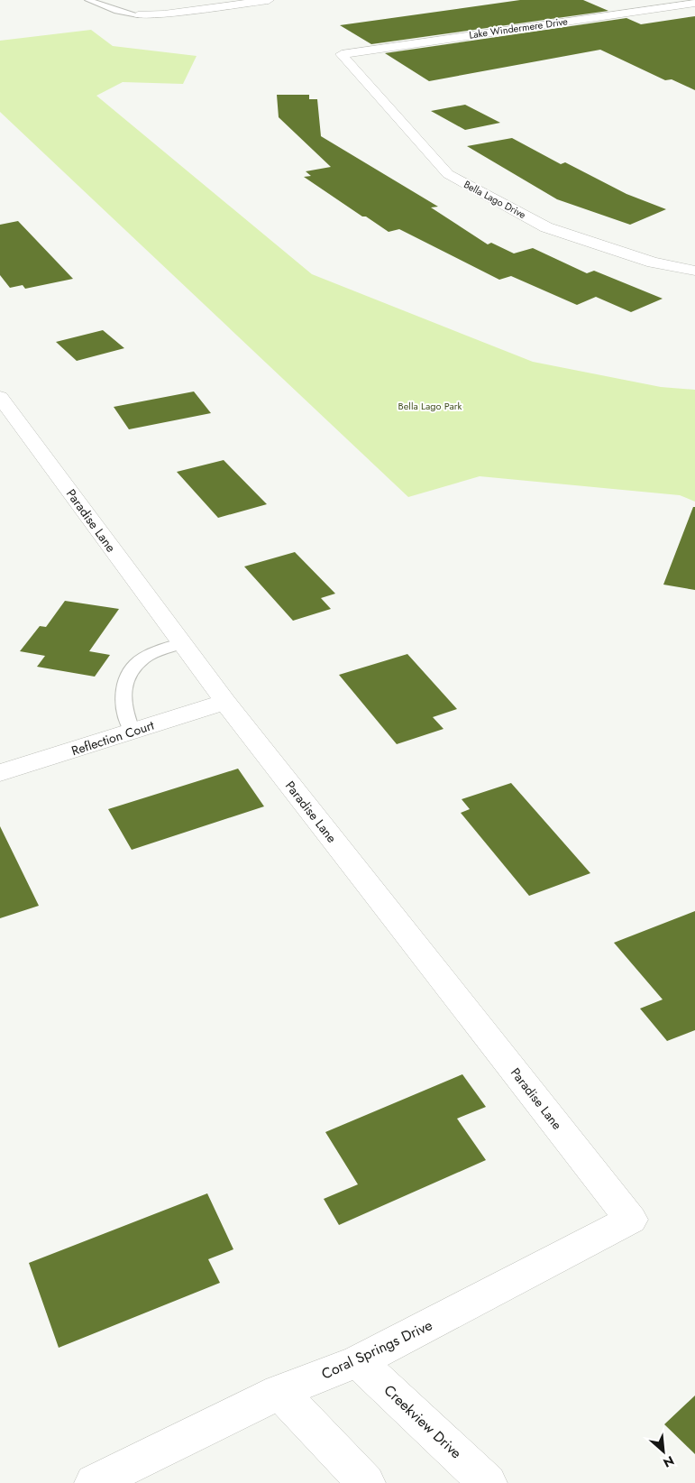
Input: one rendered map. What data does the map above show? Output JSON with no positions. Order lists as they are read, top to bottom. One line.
{"streets":{"street":["Lake Windermere Drive","Bella Lago Drive","Paradise Lane","Reflection Court","Coral Springs Drive","Creekview Drive"]},"crossings":[["Lake Windermere Drive","Bella Lago Drive"],["Paradise Lane","Reflection Court"],["Paradise Lane","Coral Springs Drive"],["Coral Springs Drive","Creekview Drive"]],"parks":["Bella Lago Park"],"north":"bottom right"}
